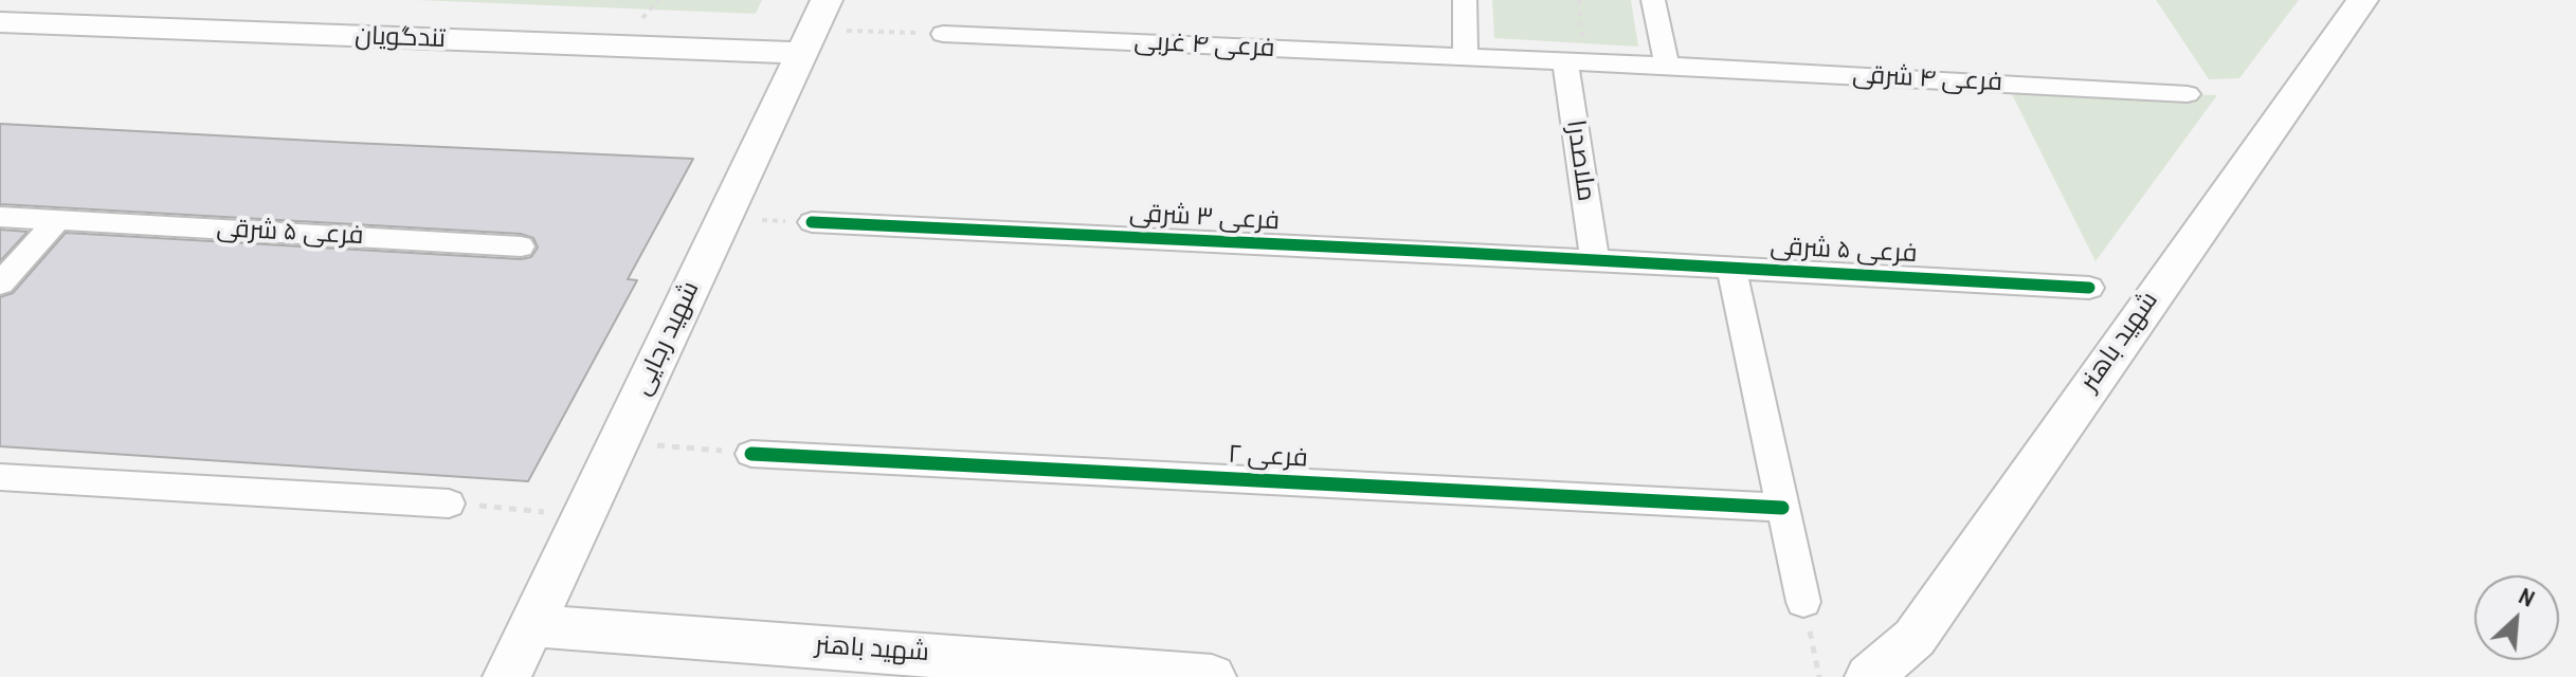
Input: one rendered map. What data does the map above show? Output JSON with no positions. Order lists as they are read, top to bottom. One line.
{"streets":{"street":["تندگویان","فرعی ۴ غربی","فرعی ۴ شرقی","ملاصدرا","فرعی ۳ شرقی","فرعی ۵ شرقی","شهید رجایی","شهید باهنر","فرعی ۲"]},"crossings":[["تندگویان","شهید رجایی"],["ملاصدرا","فرعی ۳ شرقی"],["ملاصدرا","فرعی ۵ شرقی"],["فرعی ۳ شرقی","فرعی ۵ شرقی"],["شهید رجایی","شهید باهنر"]],"north":"top right"}
